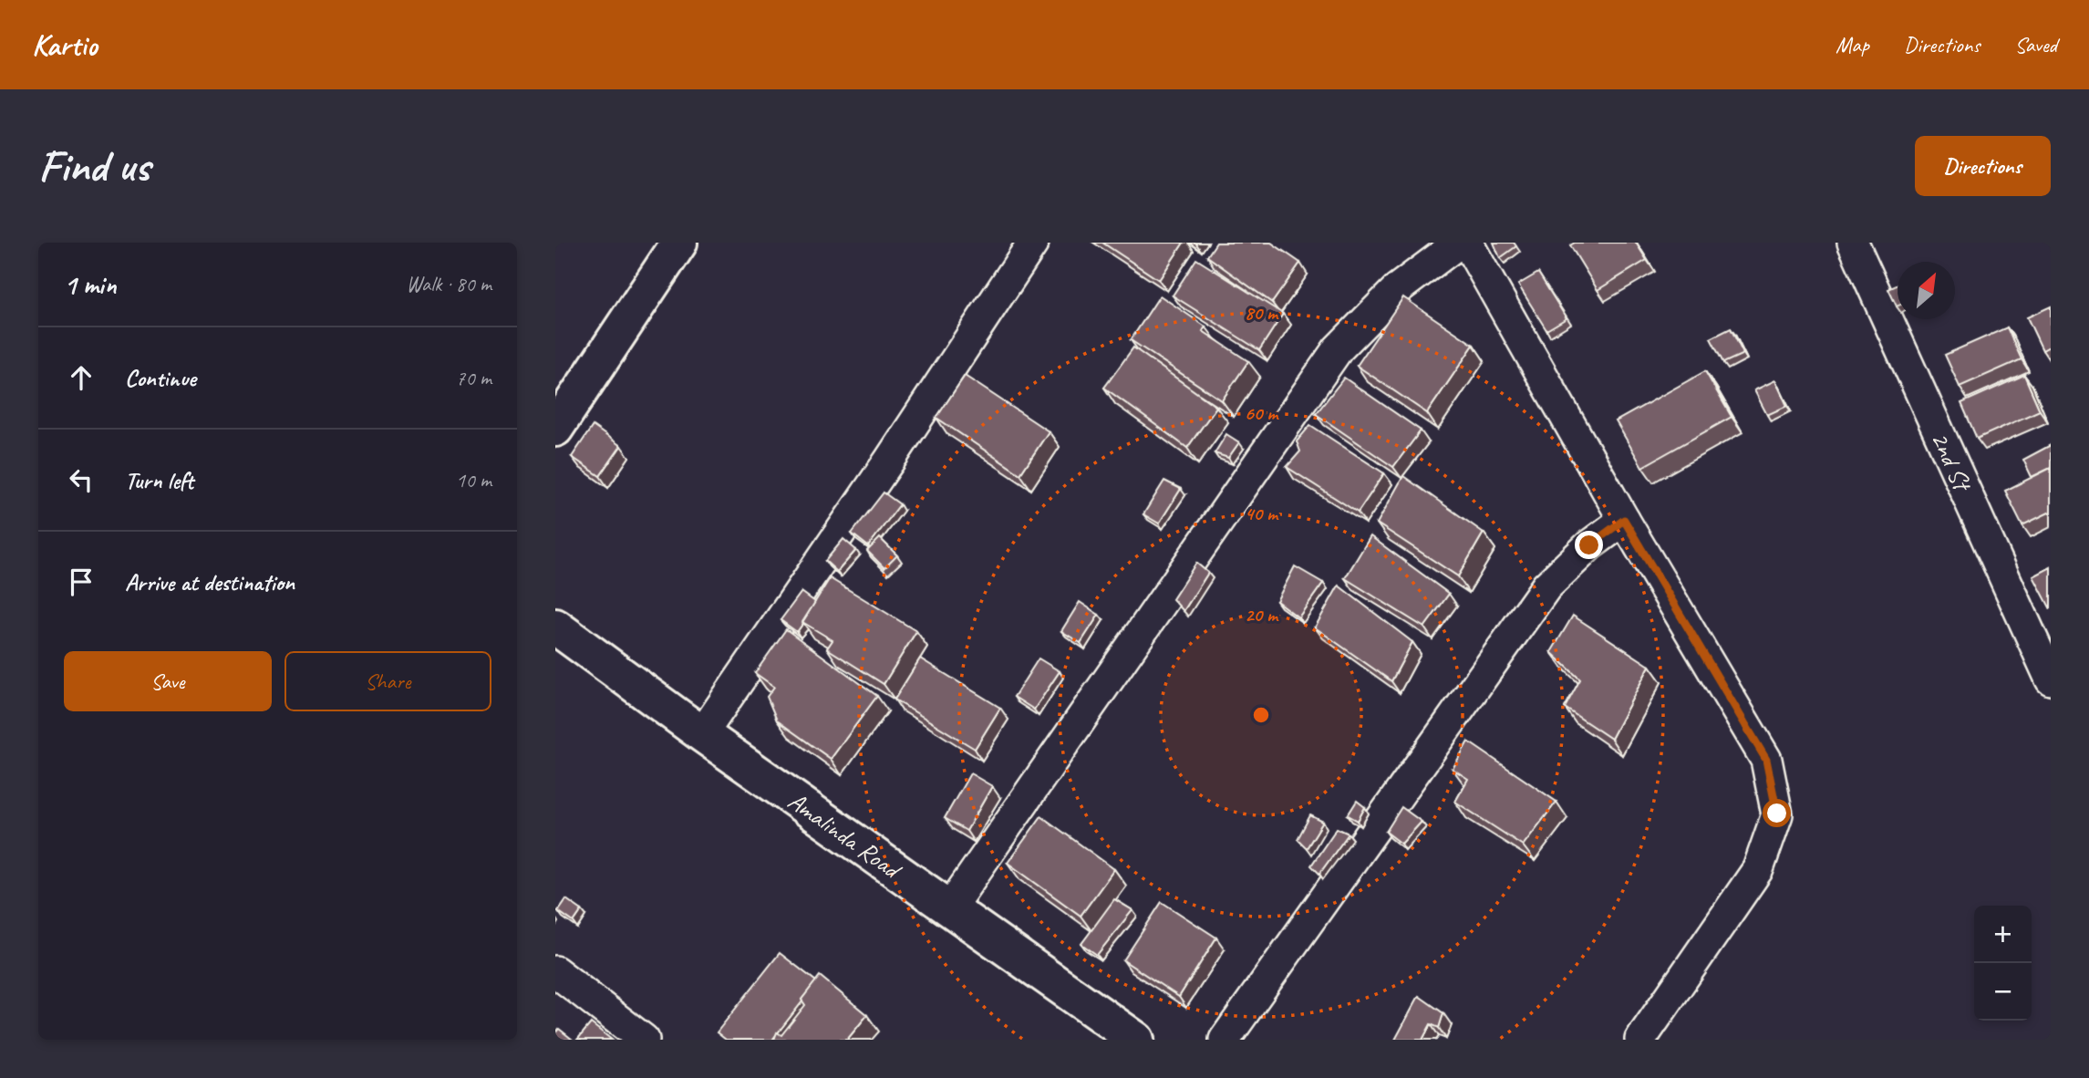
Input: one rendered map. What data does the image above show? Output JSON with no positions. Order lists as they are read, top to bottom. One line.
{"streets":{"street":["2nd St","Amalinda Road"]},"north":"top right","page":{"header":"Kartio","nav":["Map","Directions","Saved"],"buttons":["Directions",["Save","Share"]],"title":"Find us","heading":["1 min","Walk · 80 m"],"list":[["Continue","70 m"],["Turn left","10 m"],"Arrive at destination"],"map_buttons":["+","−"]},"rings":["80 m","60 m","40 m","20 m"]}
